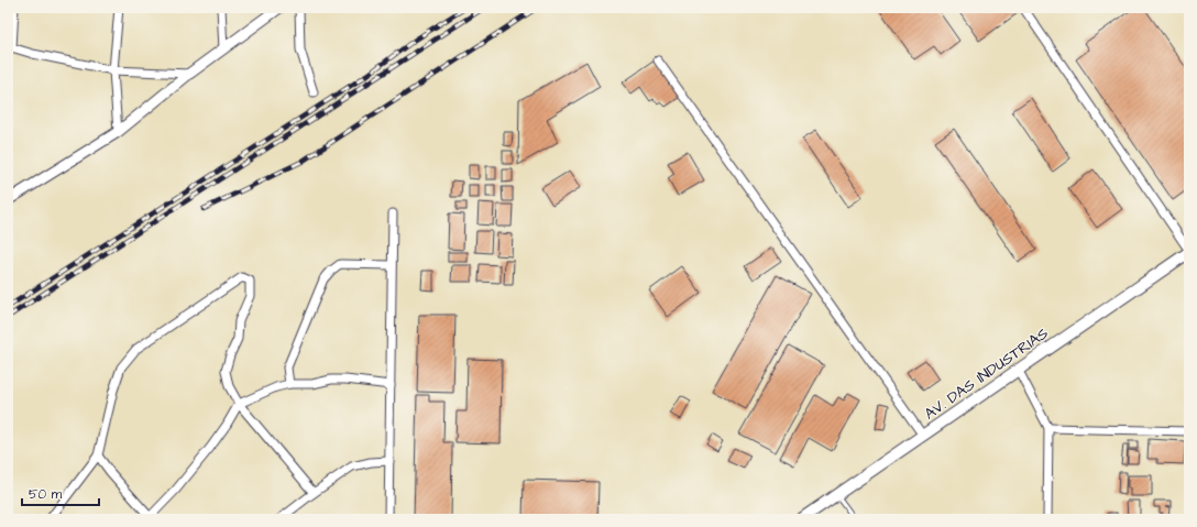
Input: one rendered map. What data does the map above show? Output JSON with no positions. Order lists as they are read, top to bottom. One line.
{"streets":{"main road":["AV. DAS INDUSTRIAS"]},"scale_bar":"50 m"}
